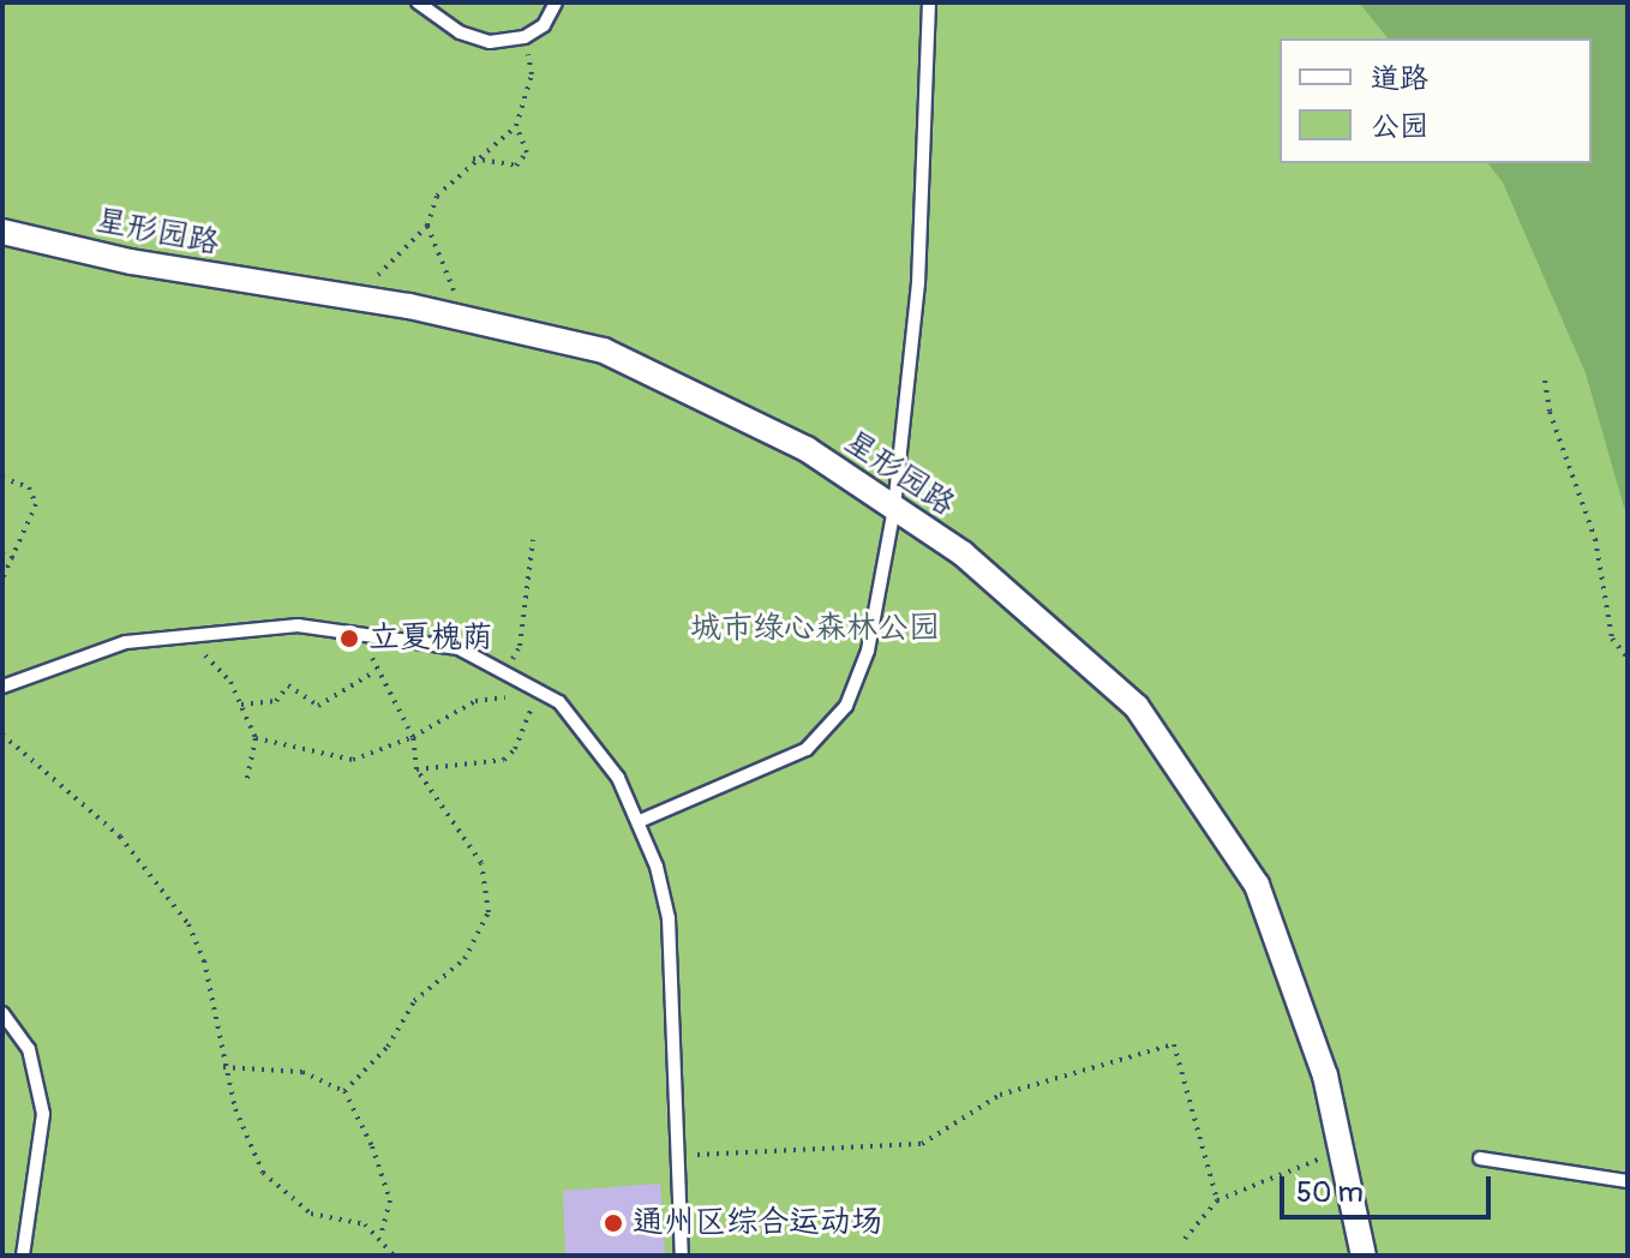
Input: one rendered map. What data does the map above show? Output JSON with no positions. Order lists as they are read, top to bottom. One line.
{"streets":{"street":["星形园路"]},"parks":["城市绿心森林公园"],"places":["立夏槐荫","通州区综合运动场"],"legend":["道路","公园"],"scale_bar":"50 m"}
